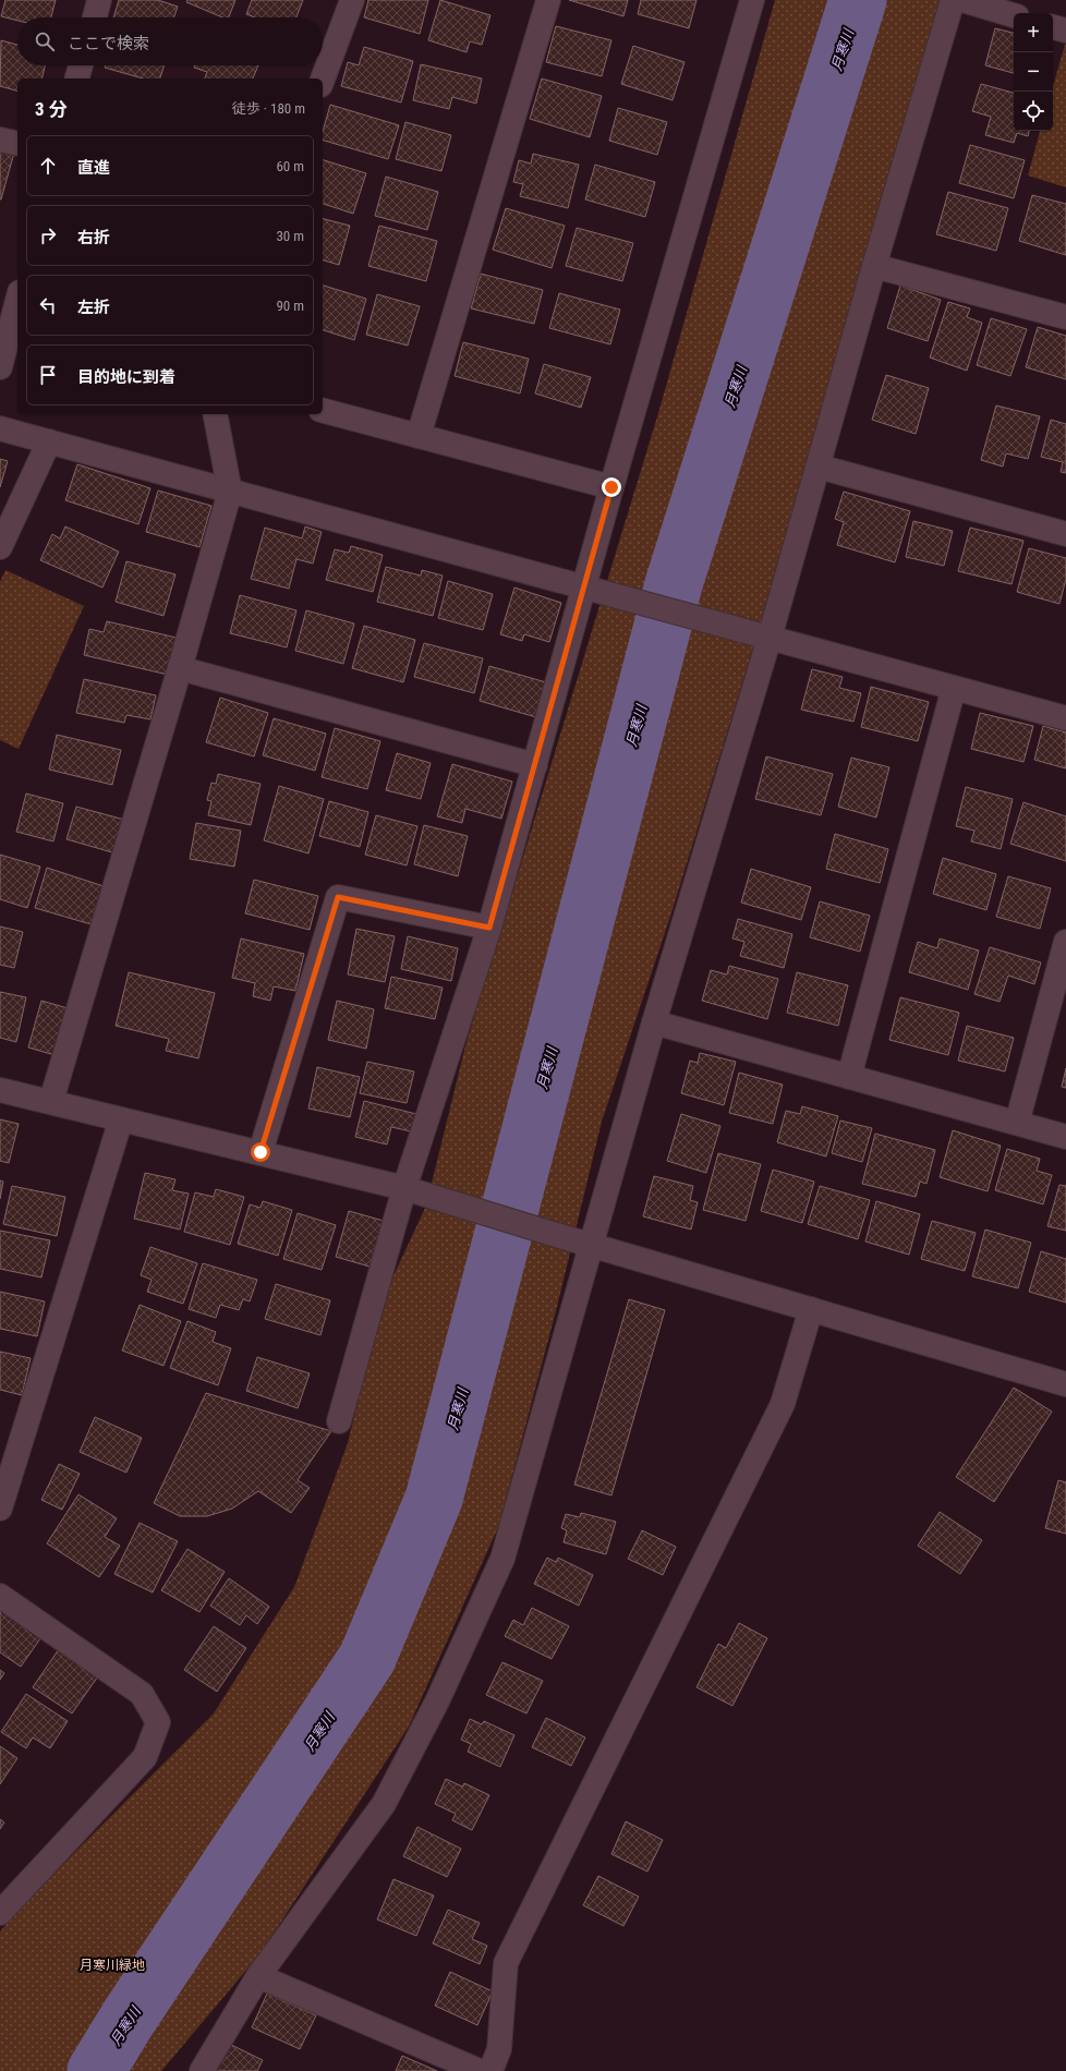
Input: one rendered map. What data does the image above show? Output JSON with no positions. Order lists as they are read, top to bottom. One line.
{"water":["月寒川"],"parks":["月寒川緑地"],"page":{"map_buttons":["+","−"],"search":"ここで検索","heading":["3 分","徒歩 · 180 m"],"list":[["直進","60 m"],["右折","30 m"],["左折","90 m"],"目的地に到着"]}}
